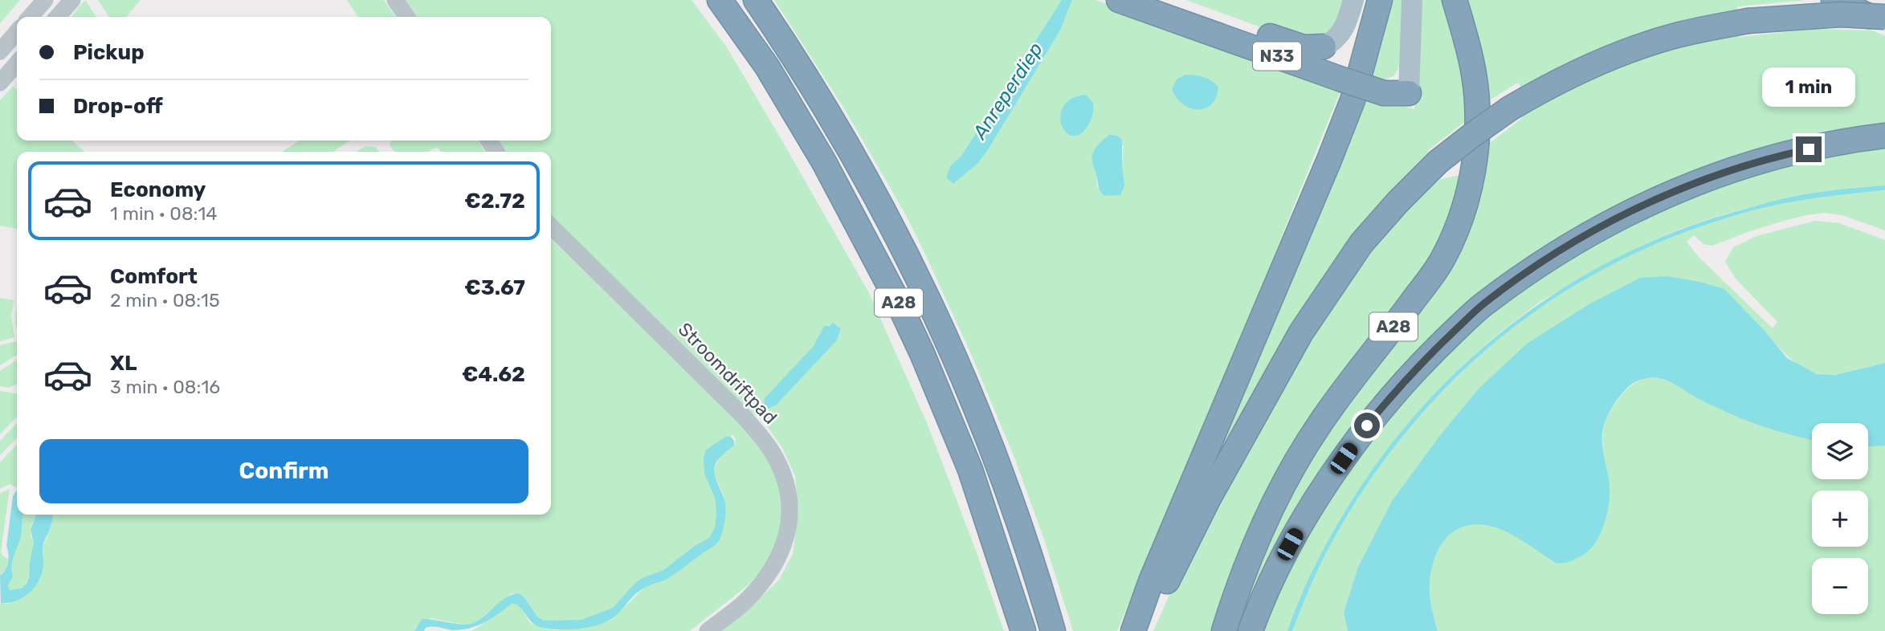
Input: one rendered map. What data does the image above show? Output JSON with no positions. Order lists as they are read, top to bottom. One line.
{"streets":{"highway":["N33","A28"],"street":["Stroomdriftpad"]},"water":["Anreperdiep"],"page":{"banner":["Pickup","Drop-off"],"bubble":"1 min","list":[{"name":"Economy","note":"1 min · 08:14","value":"€2.72"},{"name":"Comfort","note":"2 min · 08:15","value":"€3.67"},{"name":"XL","note":"3 min · 08:16","value":"€4.62"}],"map_buttons":["+","−"],"buttons":"Confirm"}}
